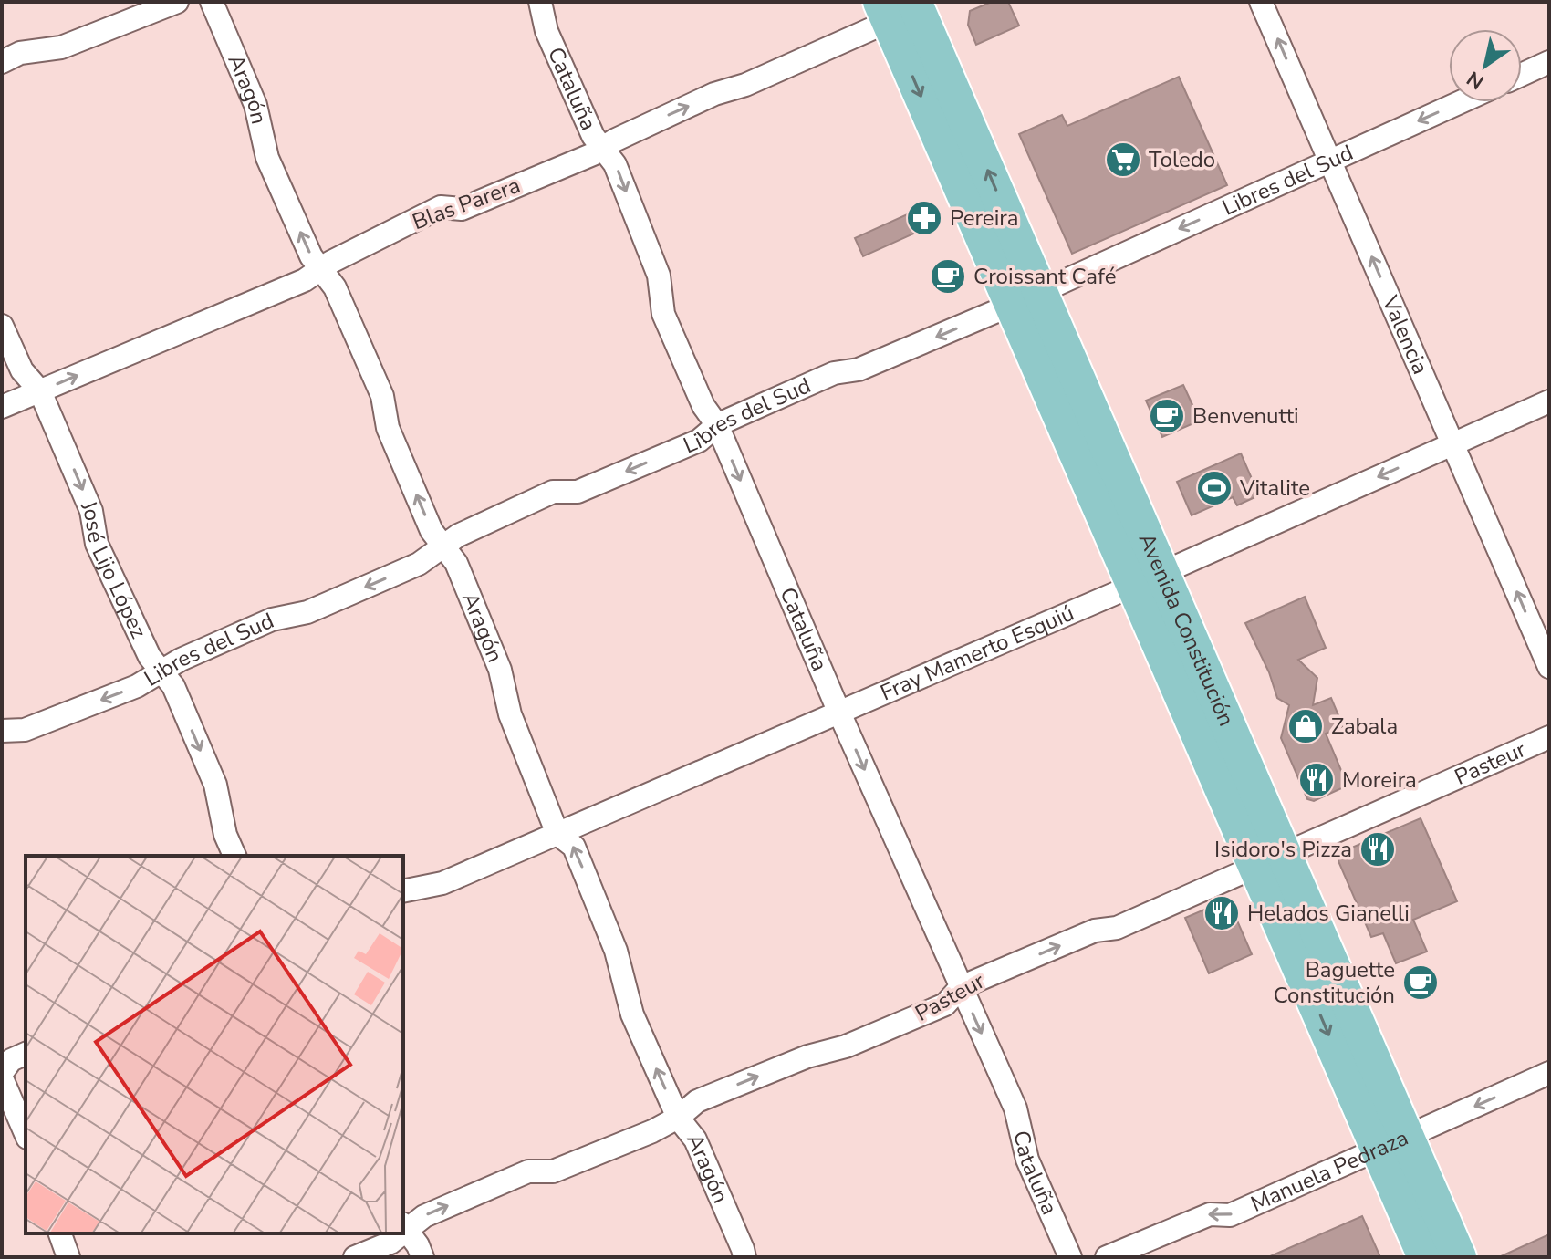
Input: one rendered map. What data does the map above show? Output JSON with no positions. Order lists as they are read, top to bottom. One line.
{"streets":{"main road":["Avenida Constitución"],"street":["Cataluña","Aragón","Libres del Sud","Blas Parera","Valencia","José Lijo López","Fray Mamerto Esquiú","Pasteur","Manuela Pedraza"]},"crossings":[["Cataluña","Libres del Sud"],["Cataluña","Blas Parera"],["Cataluña","Fray Mamerto Esquiú"],["Cataluña","Pasteur"],["Aragón","Libres del Sud"],["Aragón","Blas Parera"],["Aragón","Fray Mamerto Esquiú"],["Aragón","Pasteur"],["Libres del Sud","Valencia"],["Libres del Sud","José Lijo López"],["Libres del Sud","Avenida Constitución"],["Blas Parera","José Lijo López"],["Blas Parera","Avenida Constitución"],["Valencia","Fray Mamerto Esquiú"],["Avenida Constitución","Fray Mamerto Esquiú"],["Avenida Constitución","Pasteur"],["Avenida Constitución","Manuela Pedraza"]],"one_way":["Cataluña","Aragón","Libres del Sud","Blas Parera","Valencia","José Lijo López","Pasteur","Manuela Pedraza"],"places":{"supermarket":["Toledo"],"pharmacy":["Pereira"],"cafe":["Croissant Café","Benvenutti","Baguette Constitución"],"sports":["Vitalite"],"shop":["Zabala"],"restaurant":["Moreira","Isidoro's Pizza","Helados Gianelli"]},"north":"bottom left"}
